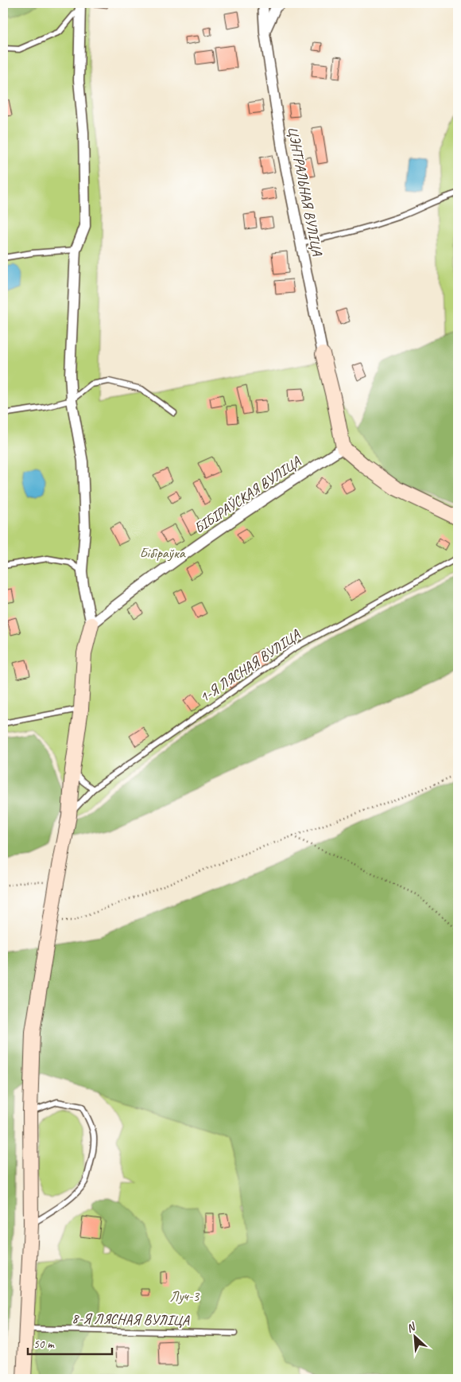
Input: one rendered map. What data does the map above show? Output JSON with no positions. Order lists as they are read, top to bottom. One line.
{"streets":{"street":["ЦЭНТРАЛЬНАЯ ВУЛІЦА","БІБІРАЎСКАЯ ВУЛІЦА"],"lane":["1-Я ЛЯСНАЯ ВУЛІЦА","8-Я ЛЯСНАЯ ВУЛІЦА"]},"parks":["Бібіраўка","Луч-3"],"scale_bar":"50 m","north":"top left"}
